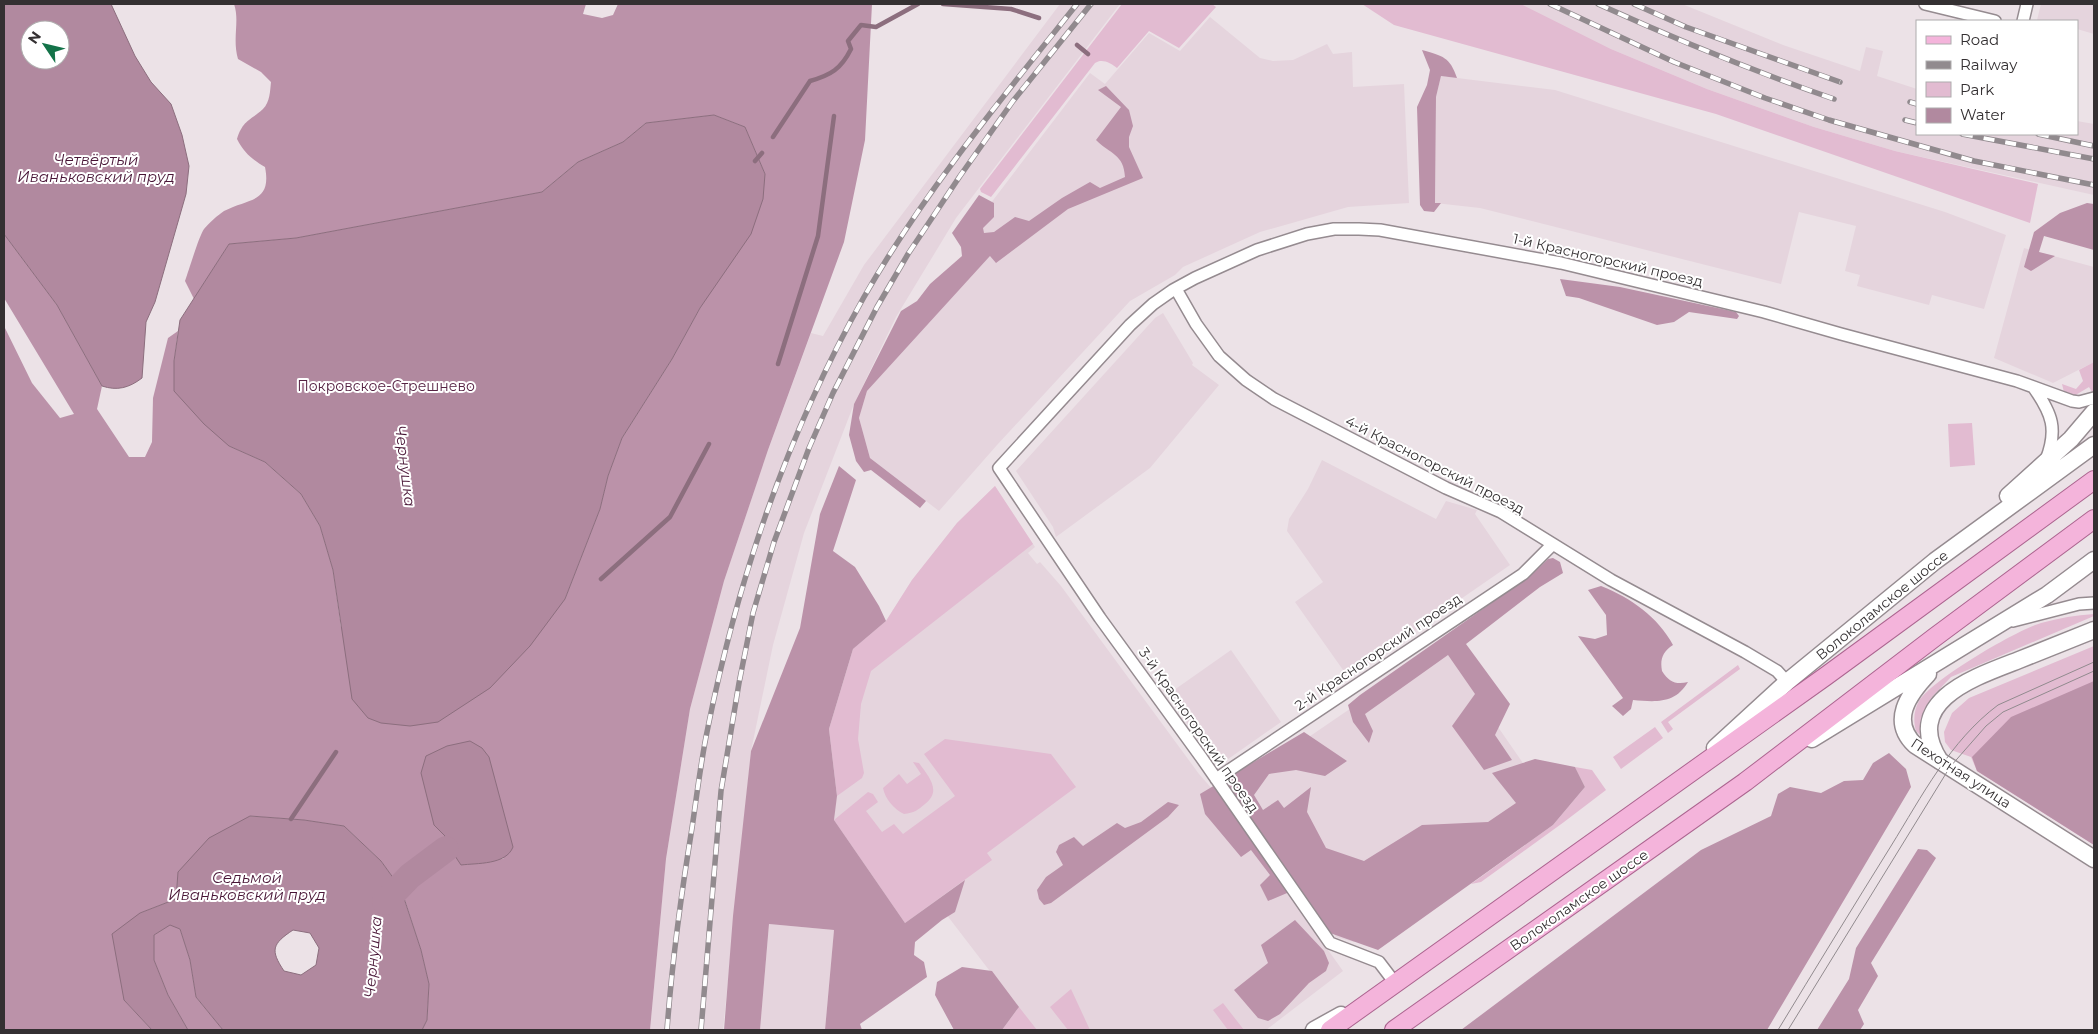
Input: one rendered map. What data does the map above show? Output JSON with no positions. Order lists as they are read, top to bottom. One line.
{"streets":{"main road":["Волоколамское шоссе","Пехотная улица"],"street":["1-й Красногорский проезд","4-й Красногорский проезд","2-й Красногорский проезд","3-й Красногорский проезд"]},"crossings":[["1-й Красногорский проезд","4-й Красногорский проезд"],["1-й Красногорский проезд","3-й Красногорский проезд"],["4-й Красногорский проезд","Волоколамское шоссе"],["4-й Красногорский проезд","2-й Красногорский проезд"],["Волоколамское шоссе","3-й Красногорский проезд"],["Волоколамское шоссе","Пехотная улица"],["2-й Красногорский проезд","3-й Красногорский проезд"]],"water":["Четвёртый Иваньковский пруд","Чернушка","Седьмой Иваньковский пруд"],"parks":["Покровское-Стрешнево"],"legend":["Road","Railway","Park","Water"],"north":"top left"}
